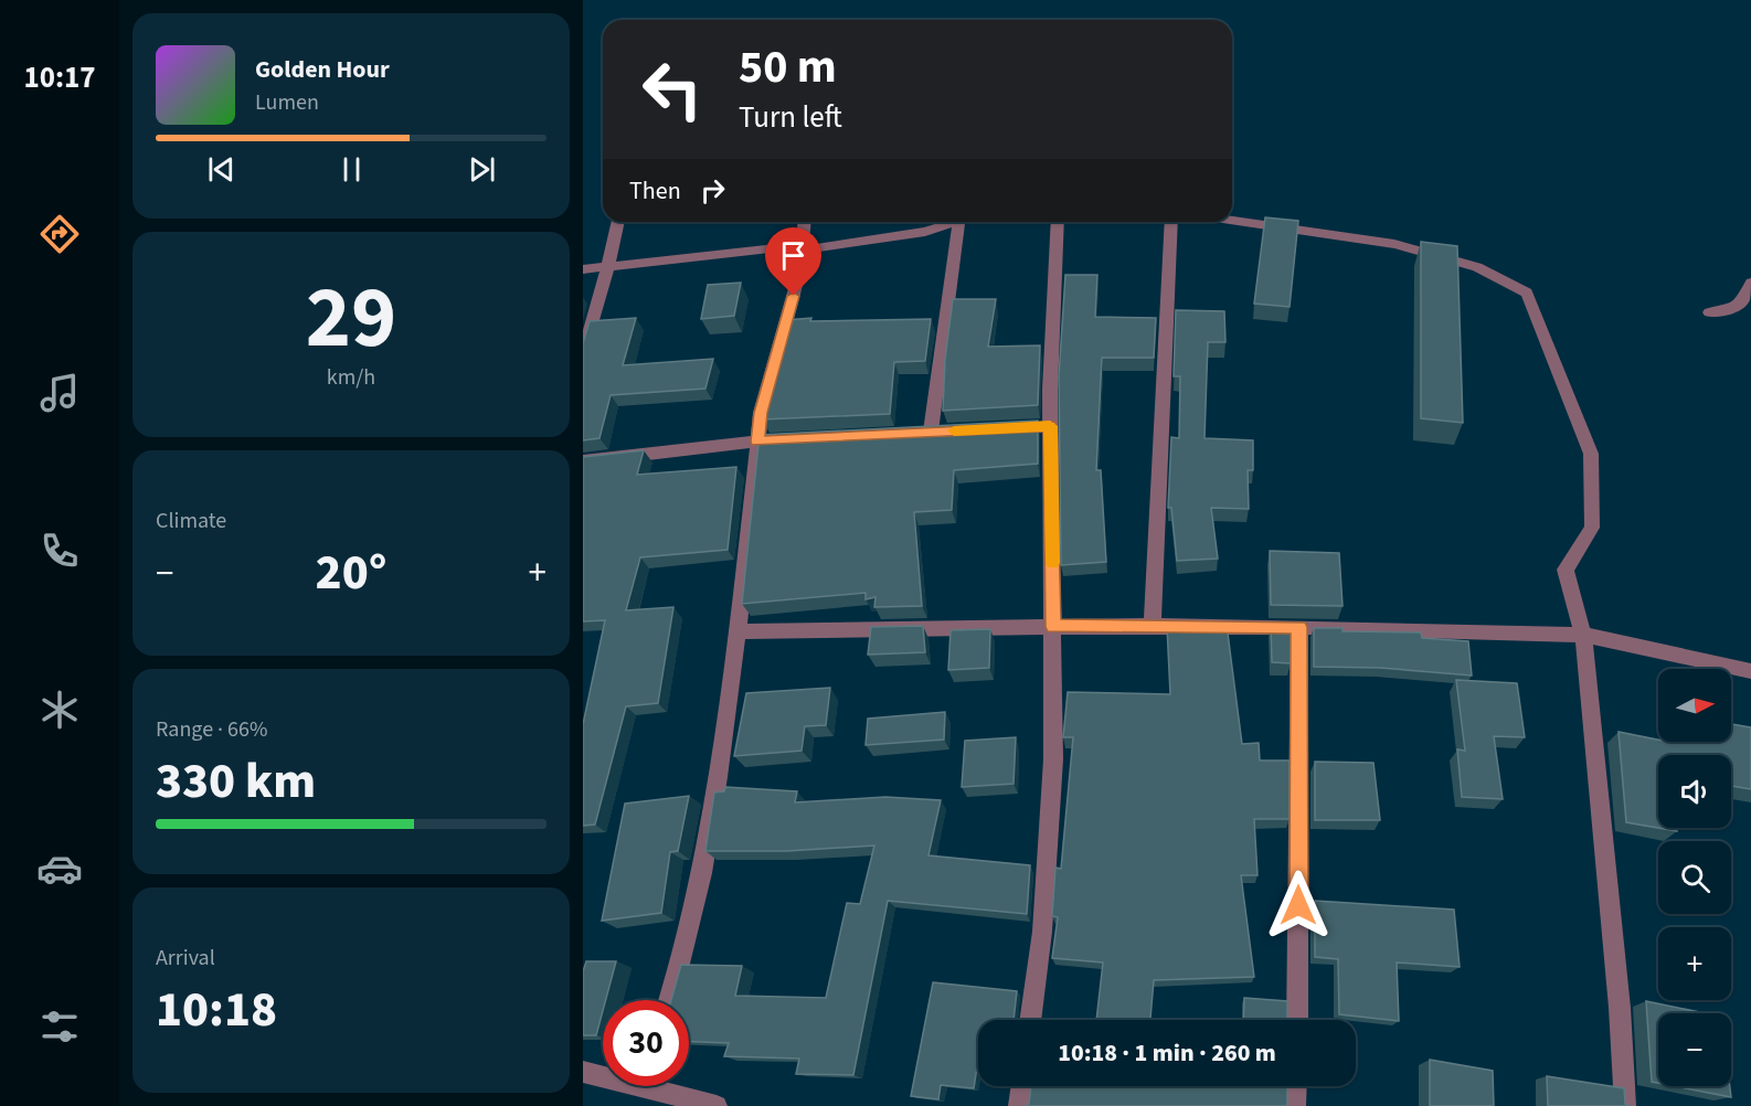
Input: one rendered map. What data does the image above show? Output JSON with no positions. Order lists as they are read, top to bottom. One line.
{"north":"right","page":{"tabs":"10:17","turn":["50 m","Turn left"],"song":["Golden Hour","Lumen"],"then":"Then","tile":[["29","km/h"],"Climate",["Range · 66%","330 km"],["Arrival","10:18"]],"heat":["−","20°","+"],"map_buttons":["+","−"],"limit":"30","trip":"10:18 · 1 min · 260 m"}}
